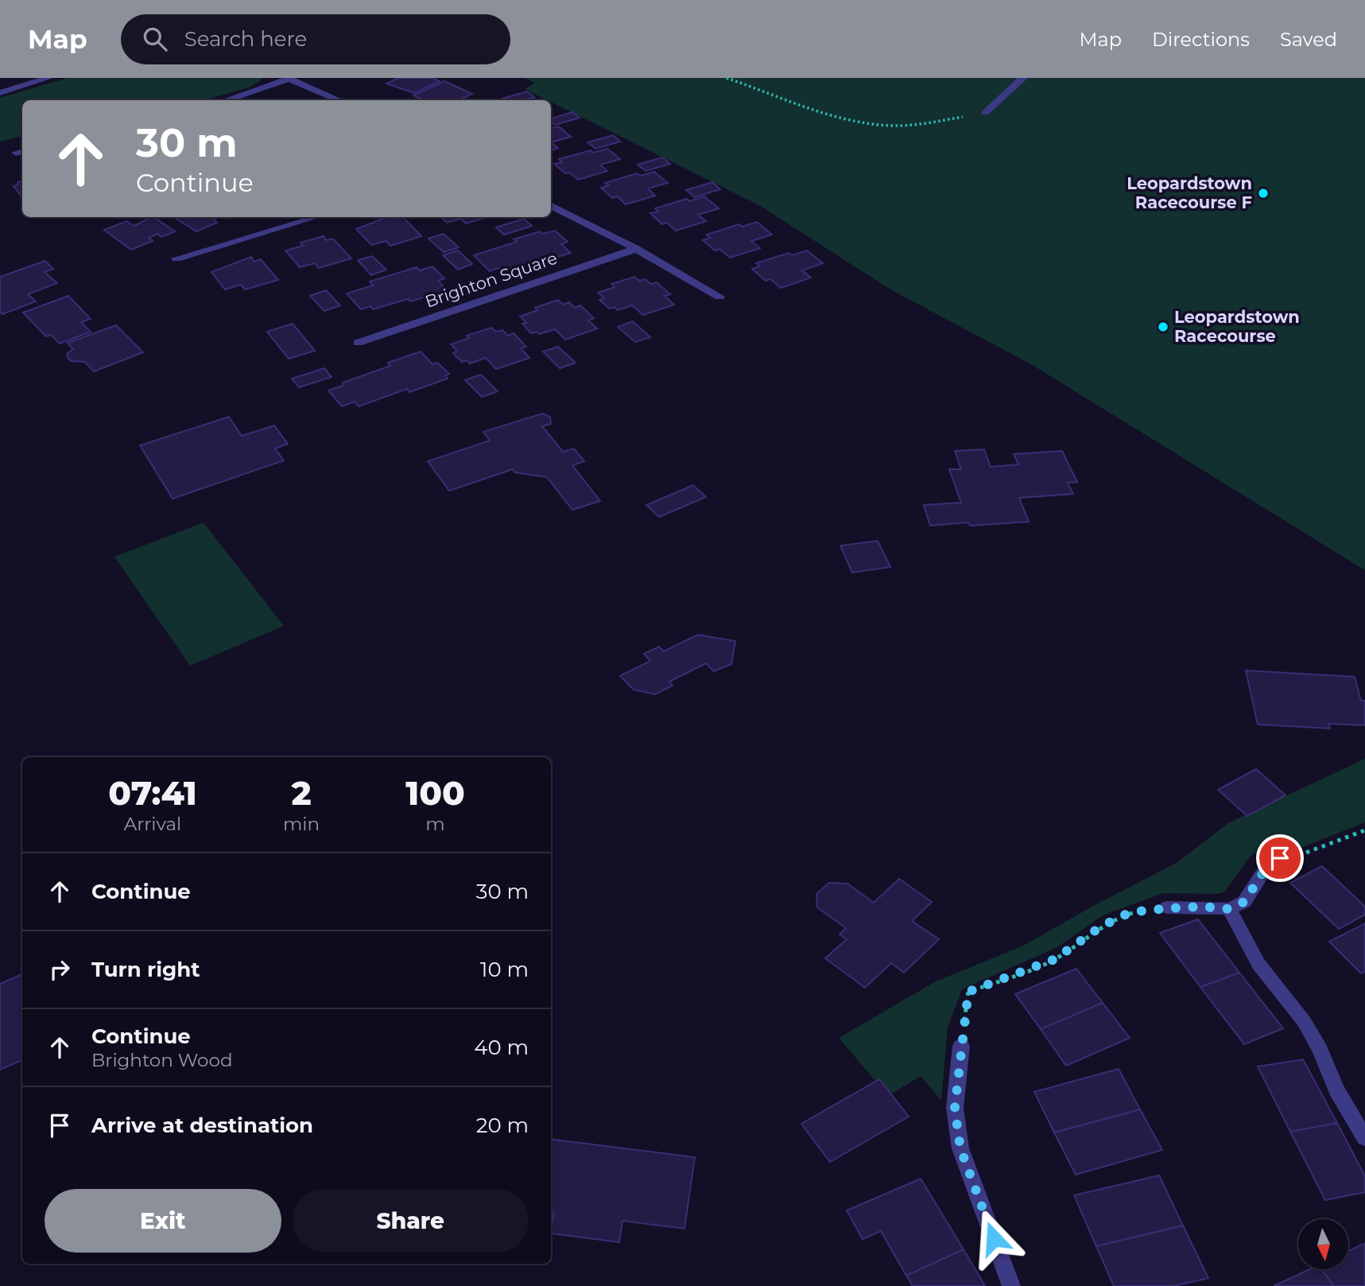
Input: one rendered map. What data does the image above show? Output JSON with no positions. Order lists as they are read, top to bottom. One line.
{"streets":{"street":["Brighton Square"]},"places":["Leopardstown Racecourse F","Leopardstown Racecourse"],"north":"bottom","page":{"header":"Map","search":"Search here","nav":["Map","Directions","Saved"],"turn":["30 m","Continue"],"eta":["07:41","Arrival","2","min","100","m"],"list":[{"name":"Continue","value":"30 m"},{"name":"Turn right","value":"10 m"},{"name":"Continue","note":"Brighton Wood","value":"40 m"},{"name":"Arrive at destination","value":"20 m"}],"buttons":["Exit","Share"]}}
